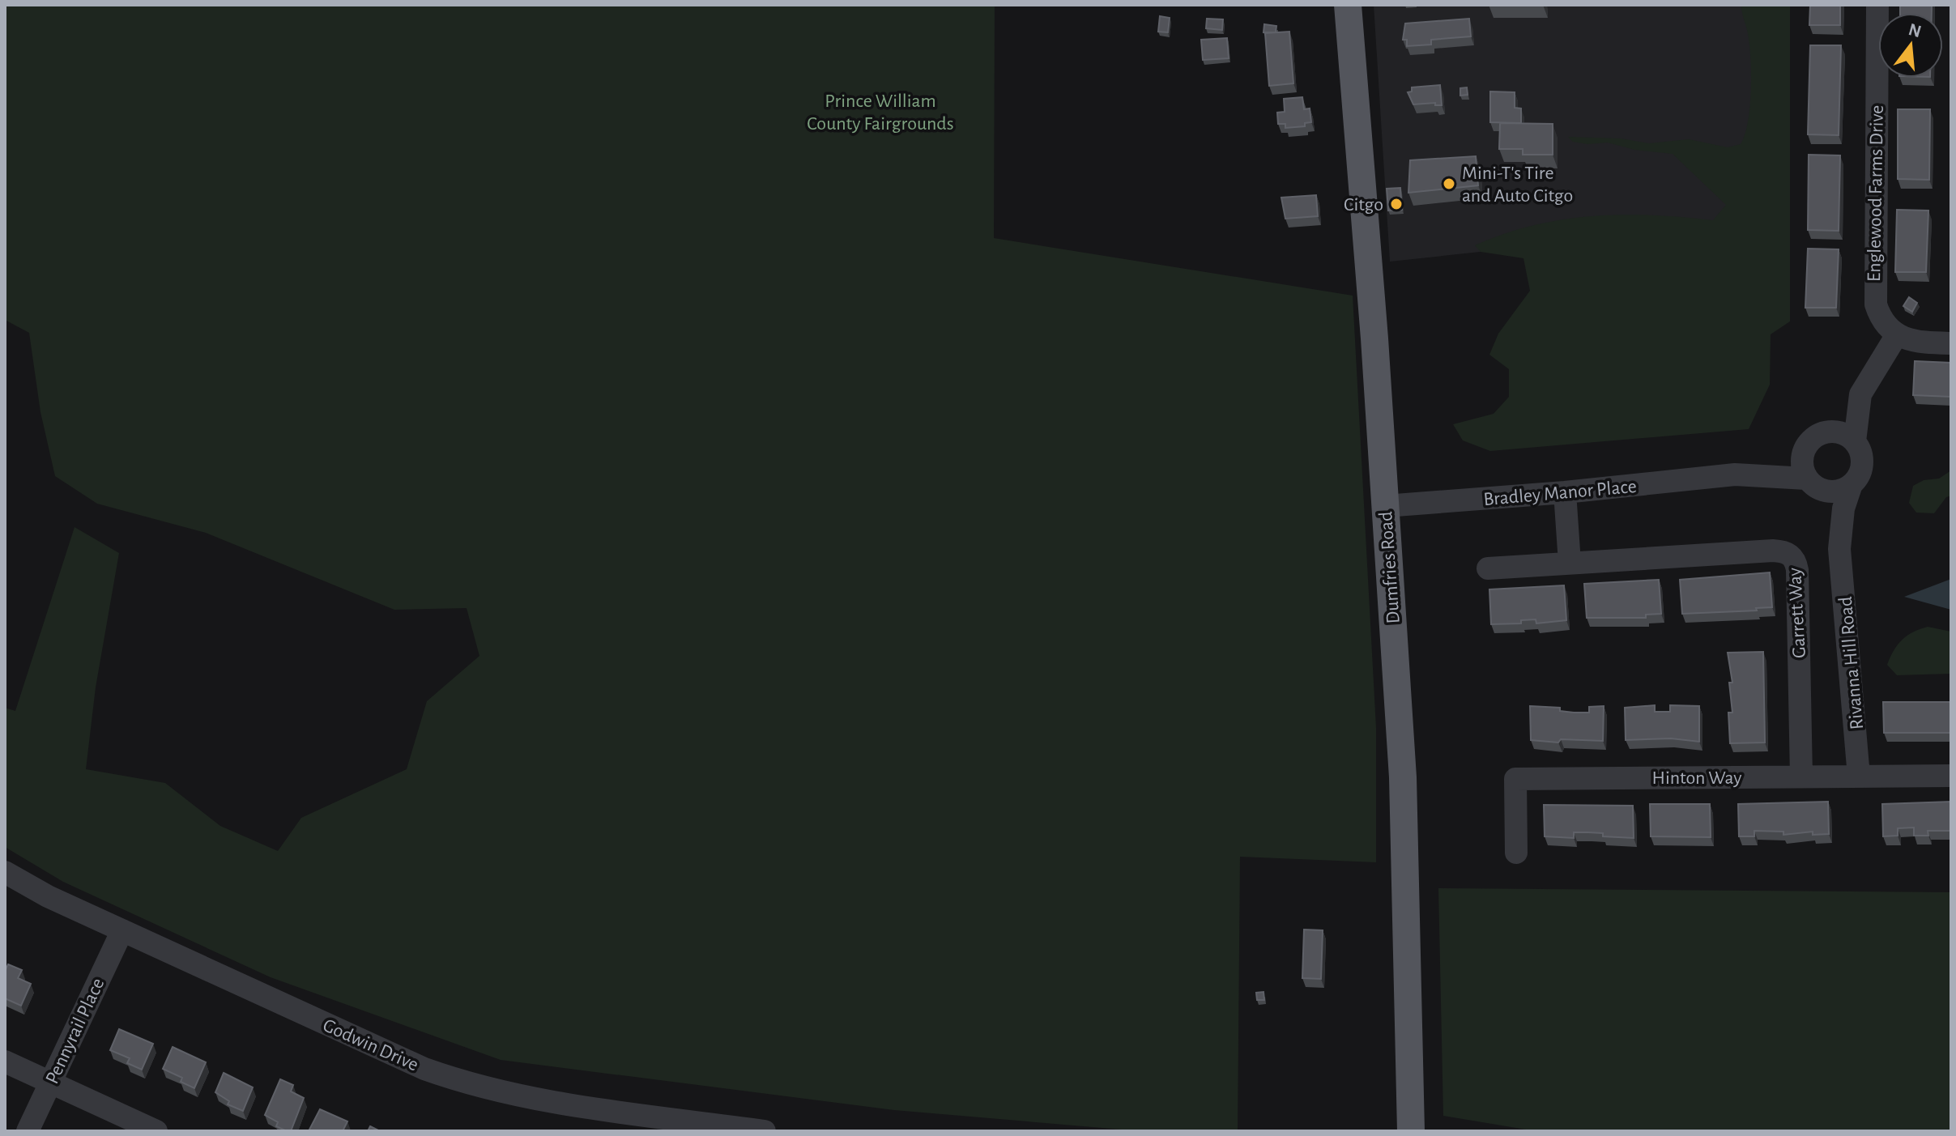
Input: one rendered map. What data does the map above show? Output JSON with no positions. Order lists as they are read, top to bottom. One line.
{"streets":{"main road":["Dumfries Road"],"street":["Englewood Farms Drive","Bradley Manor Place","Garrett Way","Rivanna Hill Road","Hinton Way","Pennyrail Place","Godwin Drive"]},"crossings":[["Bradley Manor Place","Dumfries Road"],["Bradley Manor Place","Rivanna Hill Road"],["Garrett Way","Hinton Way"],["Rivanna Hill Road","Hinton Way"],["Pennyrail Place","Godwin Drive"]],"parks":["Prince William County Fairgrounds"],"places":["Mini-T's Tire and Auto Citgo","Citgo"],"north":"top"}
